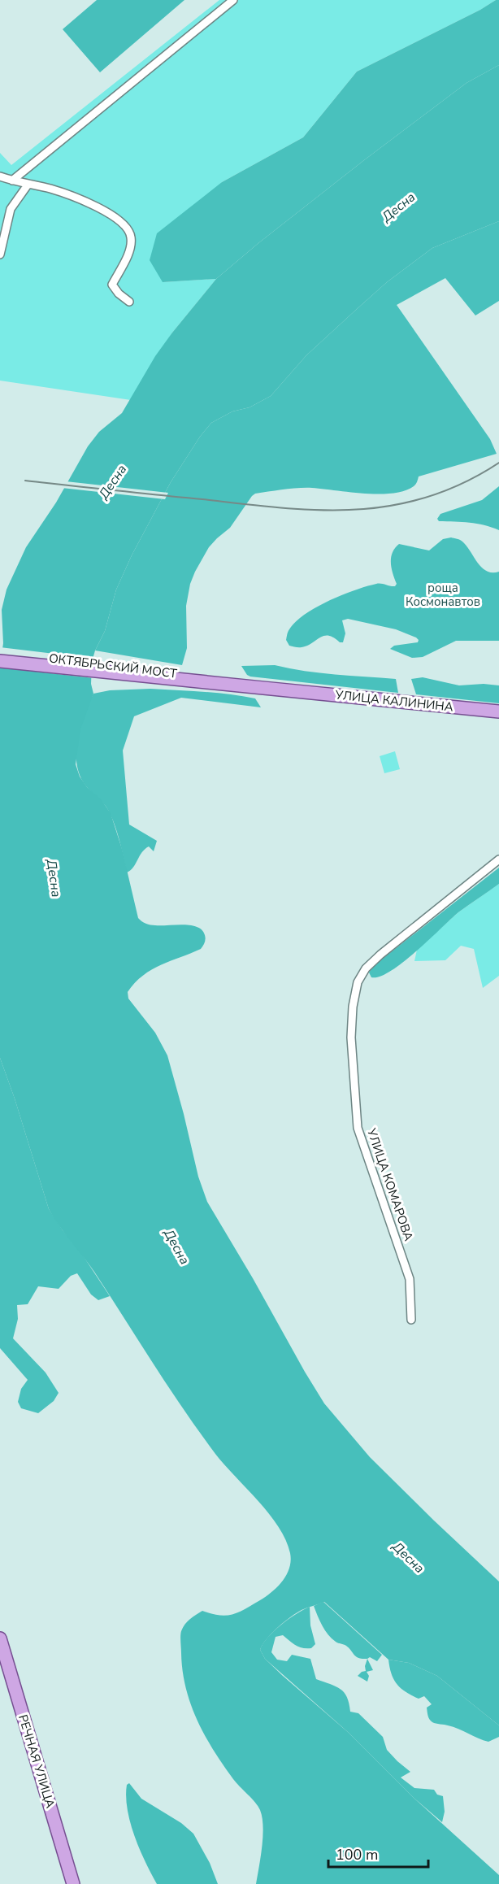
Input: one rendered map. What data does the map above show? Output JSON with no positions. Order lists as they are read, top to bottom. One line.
{"streets":{"main road":["ОКТЯБРЬСКИЙ МОСТ","УЛИЦА КАЛИНИНА","РЕЧНАЯ УЛИЦА"],"street":["УЛИЦА КОМАРОВА"]},"crossings":[["ОКТЯБРЬСКИЙ МОСТ","УЛИЦА КАЛИНИНА"]],"water":["Десна"],"parks":["роща Космонавтов"],"scale_bar":"100 m"}
